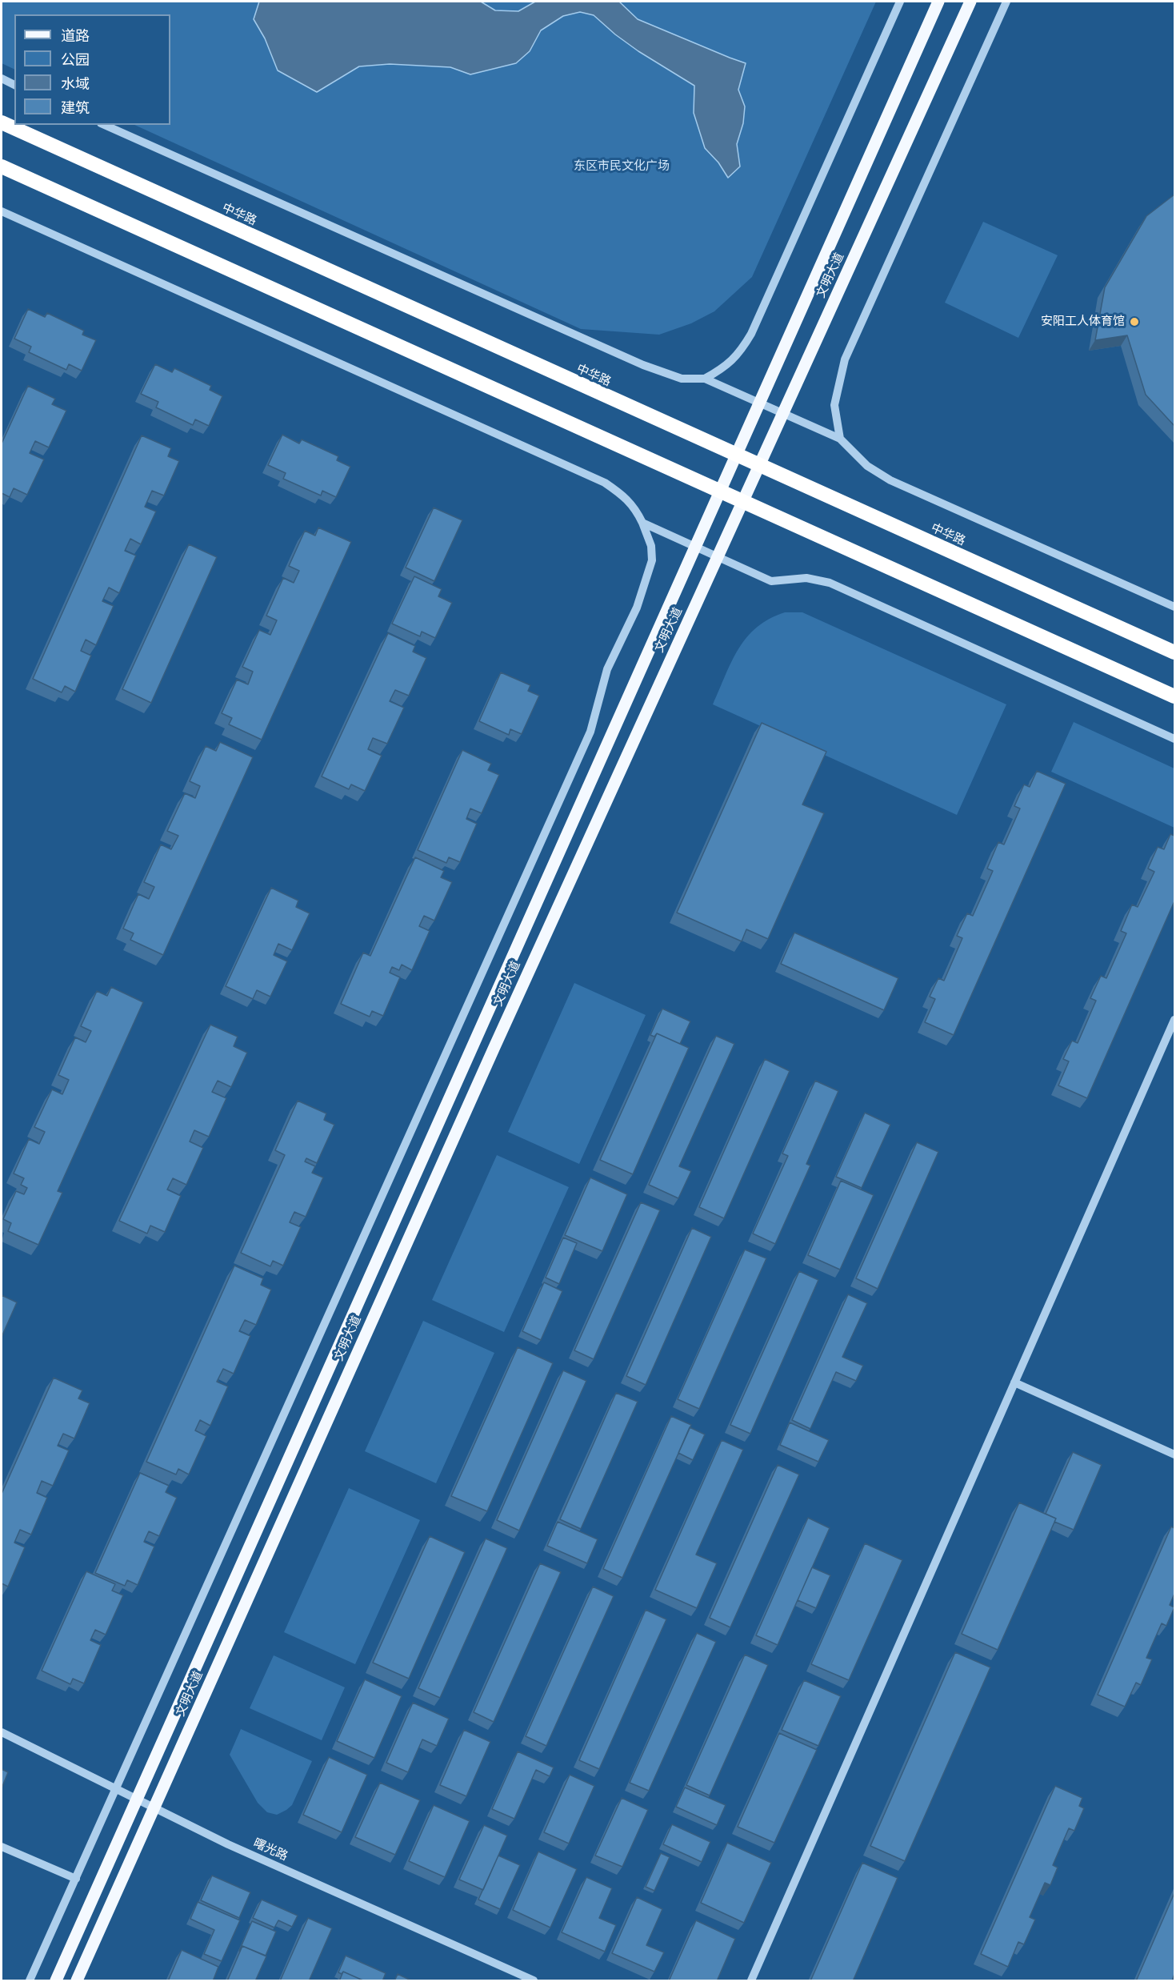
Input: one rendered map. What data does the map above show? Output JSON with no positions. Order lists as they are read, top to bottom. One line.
{"streets":{"highway":["中华路"],"main road":["文明大道"],"street":["曙光路"]},"crossings":[["中华路","文明大道"],["文明大道","曙光路"]],"parks":["东区市民文化广场"],"places":["安阳工人体育馆"],"legend":["道路","公园","水域","建筑"]}
